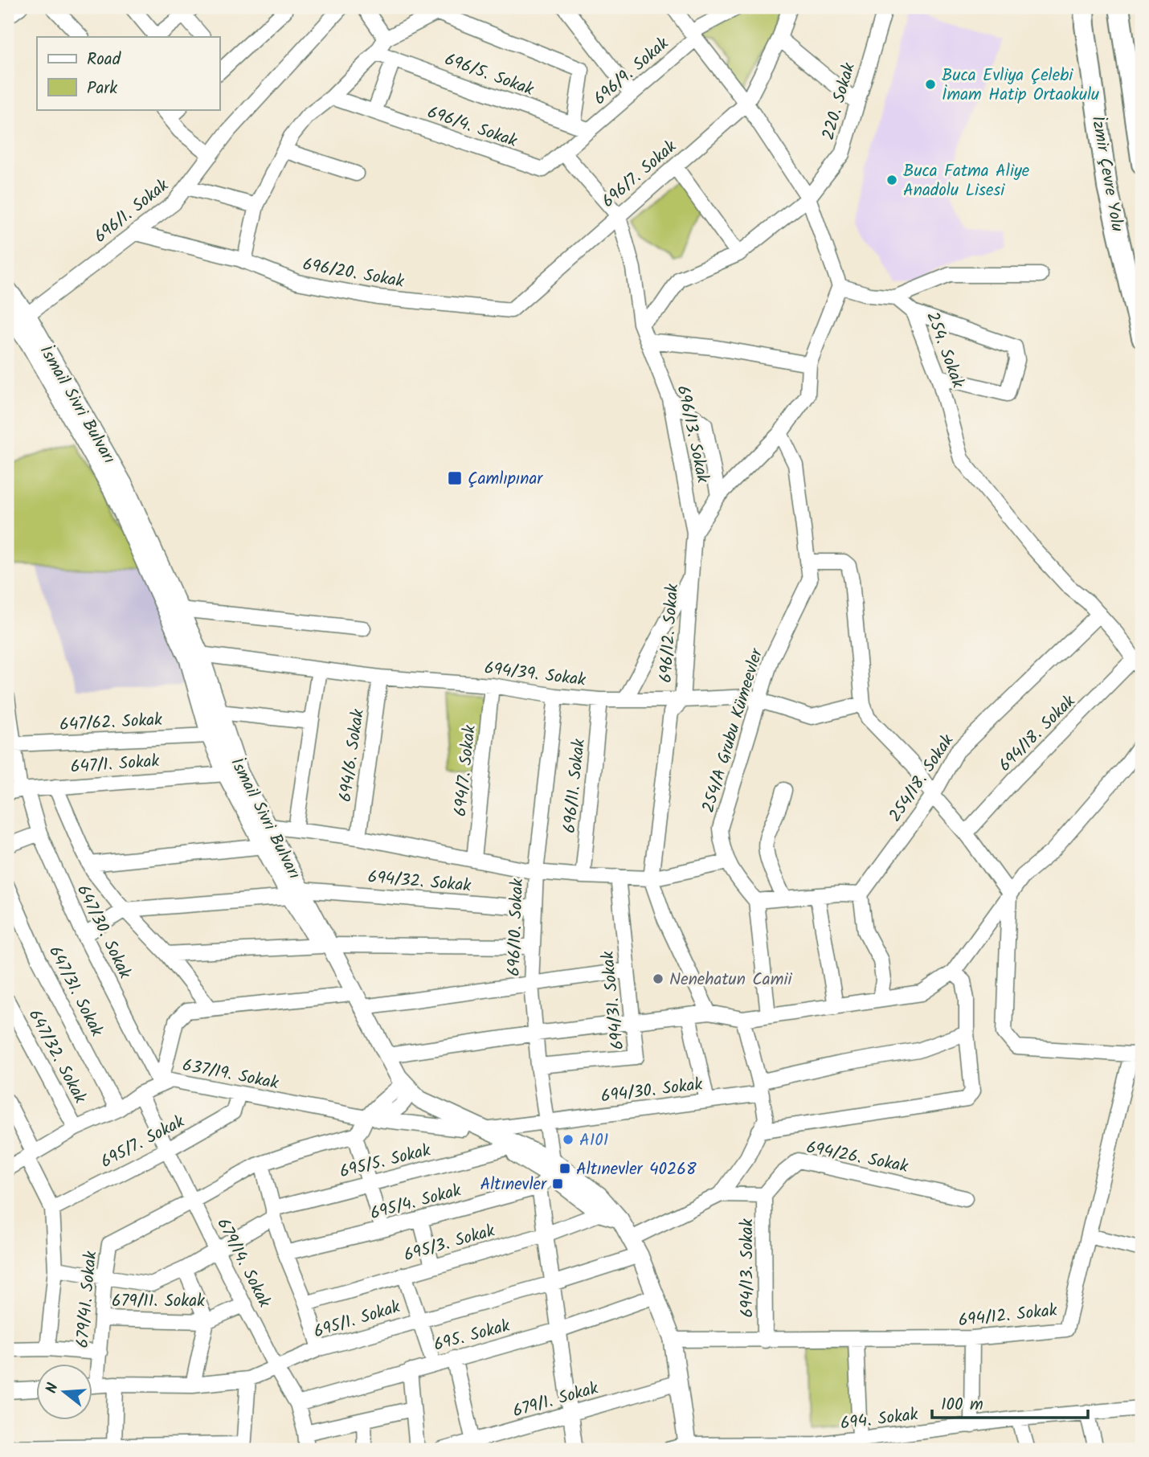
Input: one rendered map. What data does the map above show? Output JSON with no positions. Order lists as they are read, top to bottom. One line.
{"streets":{"highway":["İzmir Çevre Yolu"],"main road":["İsmail Sivri Bulvarı"],"street":["696/9. Sokak","696/5. Sokak","220. Sokak","696/4. Sokak","696/7. Sokak","696/1. Sokak","696/20. Sokak","254. Sokak","696/13. Sokak","696/12. Sokak","694/39. Sokak","647/62. Sokak","254/A Grubu Kümeevler","694/18. Sokak","694/6. Sokak","647/1. Sokak","694/7. Sokak","254/18. Sokak","696/11. Sokak","694/32. Sokak","696/10. Sokak","647/30. Sokak","647/31. Sokak","694/31. Sokak","647/32. Sokak","637/19. Sokak","694/30. Sokak","695/7. Sokak","694/26. Sokak","695/5. Sokak","695/4. Sokak","695/3. Sokak","679/14. Sokak","694/13. Sokak","679/41. Sokak","679/11. Sokak","694/12. Sokak","695/1. Sokak","695. Sokak","679/1. Sokak","694. Sokak"]},"crossings":[["696/9. Sokak","696/5. Sokak"],["696/9. Sokak","696/4. Sokak"],["696/5. Sokak","696/4. Sokak"],["696/7. Sokak","696/20. Sokak"],["696/7. Sokak","696/13. Sokak"],["696/1. Sokak","696/20. Sokak"],["696/1. Sokak","İsmail Sivri Bulvarı"],["254. Sokak","694/18. Sokak"],["254. Sokak","254/18. Sokak"],["İsmail Sivri Bulvarı","694/39. Sokak"],["İsmail Sivri Bulvarı","647/62. Sokak"],["İsmail Sivri Bulvarı","647/1. Sokak"],["İsmail Sivri Bulvarı","694/32. Sokak"],["İsmail Sivri Bulvarı","696/10. Sokak"],["İsmail Sivri Bulvarı","637/19. Sokak"],["İsmail Sivri Bulvarı","694/30. Sokak"],["İsmail Sivri Bulvarı","695/5. Sokak"],["İsmail Sivri Bulvarı","695/4. Sokak"],["İsmail Sivri Bulvarı","695/3. Sokak"],["İsmail Sivri Bulvarı","694/12. Sokak"],["İsmail Sivri Bulvarı","695/1. Sokak"],["İsmail Sivri Bulvarı","695. Sokak"],["İsmail Sivri Bulvarı","679/1. Sokak"],["İsmail Sivri Bulvarı","694. Sokak"],["696/13. Sokak","696/12. Sokak"],["696/12. Sokak","694/39. Sokak"],["696/12. Sokak","254/A Grubu Kümeevler"],["694/39. Sokak","254/A Grubu Kümeevler"],["694/39. Sokak","694/6. Sokak"],["694/39. Sokak","694/7. Sokak"],["694/39. Sokak","696/11. Sokak"],["694/39. Sokak","696/10. Sokak"],["647/62. Sokak","647/30. Sokak"],["647/1. Sokak","647/30. Sokak"],["694/32. Sokak","696/10. Sokak"],["696/10. Sokak","694/31. Sokak"],["696/10. Sokak","694/30. Sokak"],["696/10. Sokak","695/4. Sokak"],["696/10. Sokak","695/3. Sokak"],["696/10. Sokak","695/1. Sokak"],["696/10. Sokak","695. Sokak"],["696/10. Sokak","679/1. Sokak"],["647/30. Sokak","637/19. Sokak"],["647/31. Sokak","637/19. Sokak"],["647/32. Sokak","637/19. Sokak"],["637/19. Sokak","695/7. Sokak"],["637/19. Sokak","679/14. Sokak"],["695/7. Sokak","679/14. Sokak"],["694/26. Sokak","694/13. Sokak"],["695/5. Sokak","679/14. Sokak"],["695/5. Sokak","679/41. Sokak"],["679/14. Sokak","679/41. Sokak"],["679/14. Sokak","679/11. Sokak"],["679/14. Sokak","695/1. Sokak"],["679/14. Sokak","695. Sokak"],["694/13. Sokak","694/12. Sokak"],["679/41. Sokak","679/11. Sokak"],["679/41. Sokak","695/1. Sokak"]],"places":{"other":["Buca Evliya Çelebi İmam Hatip Ortaokulu","Buca Fatma Aliye Anadolu Lisesi","Nenehatun Camii","A101"],"transit":["Çamlıpınar","Altınevler 40268","Altınevler"]},"legend":["Road","Park"],"scale_bar":"100 m","north":"left"}
